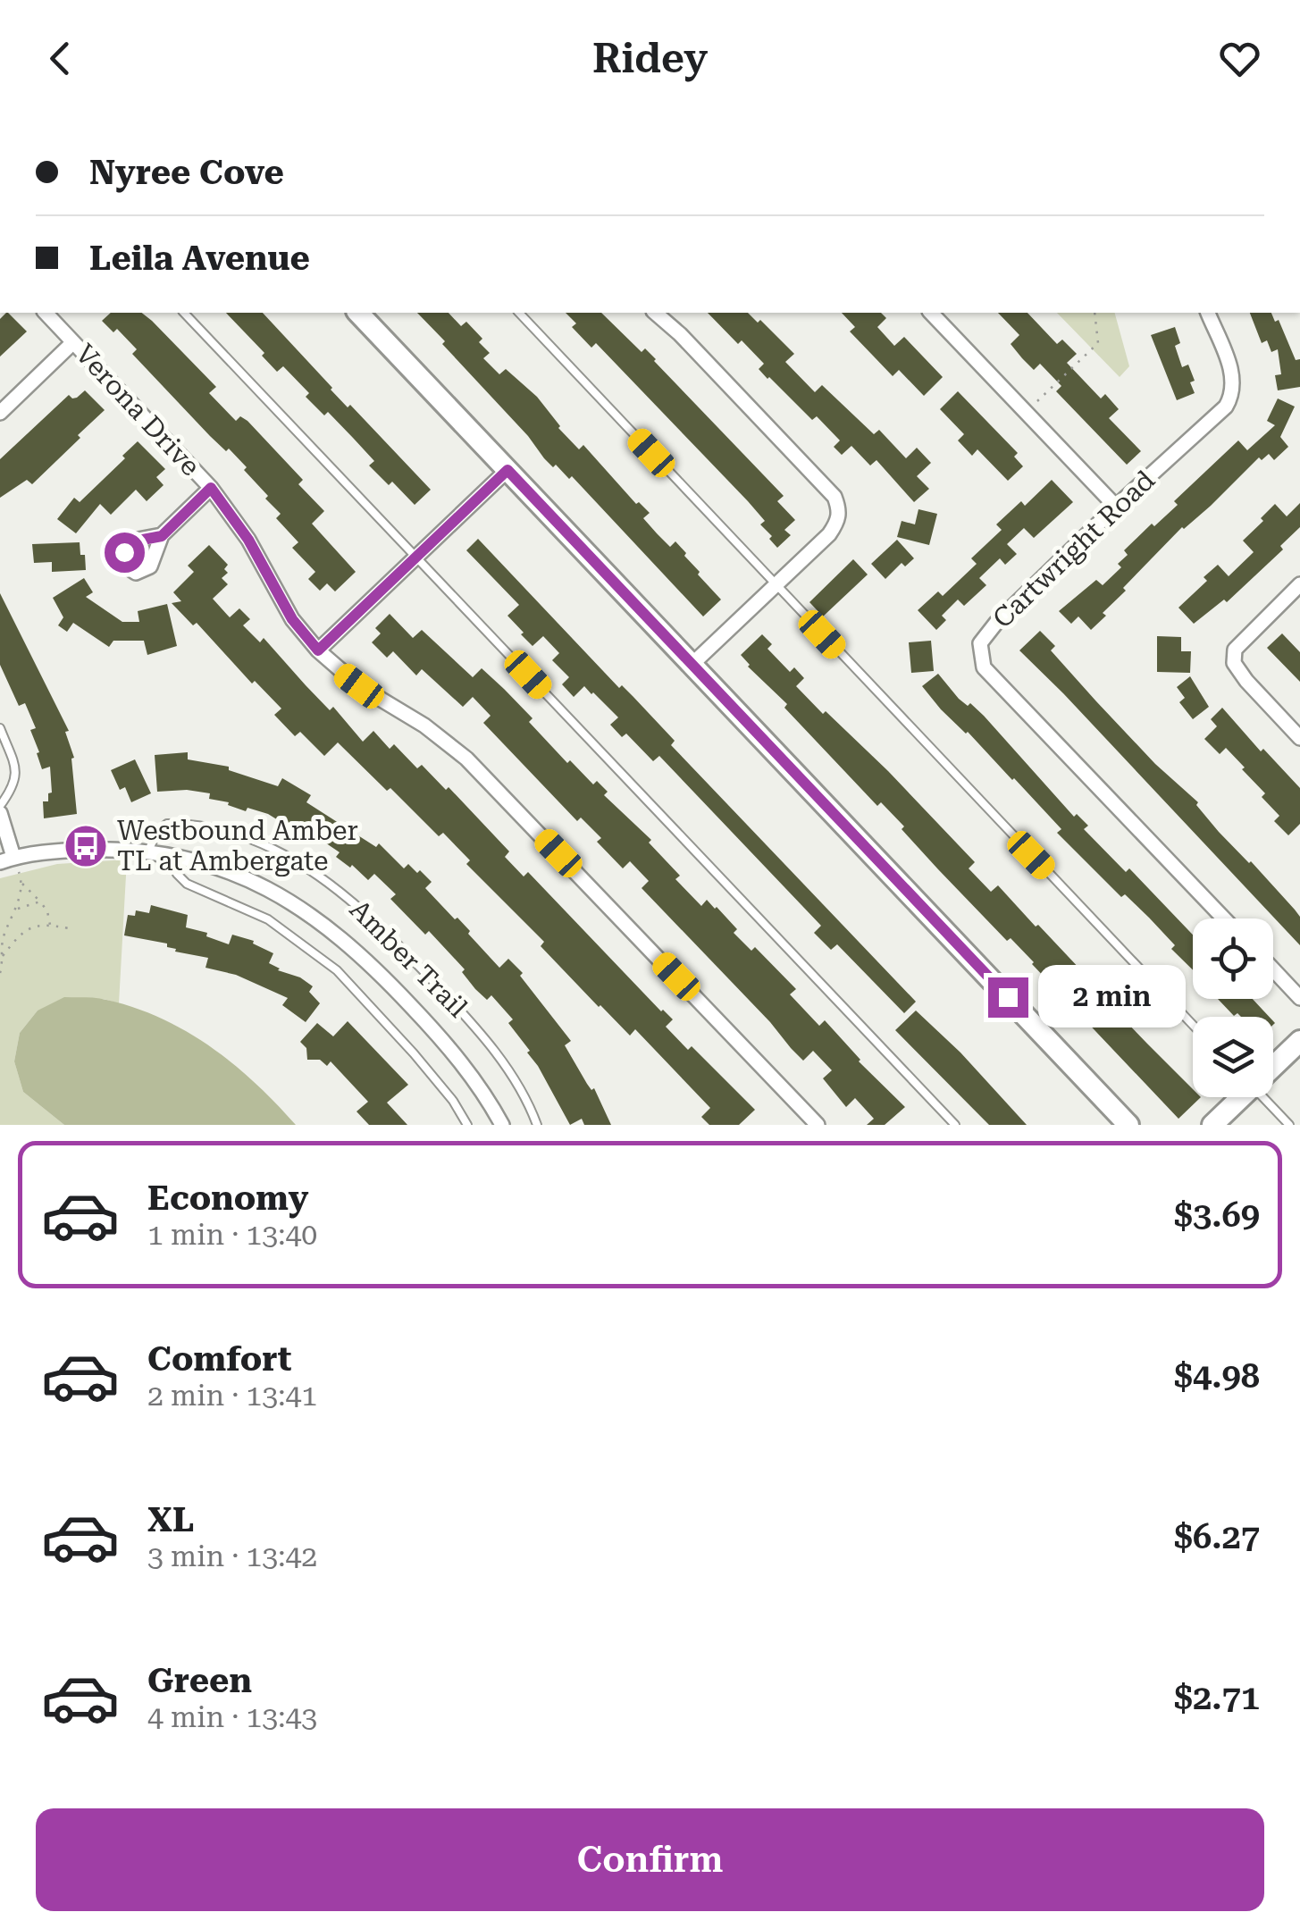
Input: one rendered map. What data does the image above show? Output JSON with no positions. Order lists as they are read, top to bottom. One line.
{"streets":{"street":["Verona Drive","Cartwright Road","Amber Trail"]},"places":{"bus stop":["Westbound Amber TL at Ambergate"]},"page":{"header":"Ridey","banner":["Nyree Cove","Leila Avenue"],"bubble":"2 min","list":[{"name":"Economy","note":"1 min · 13:40","value":"$3.69"},{"name":"Comfort","note":"2 min · 13:41","value":"$4.98"},{"name":"XL","note":"3 min · 13:42","value":"$6.27"},{"name":"Green","note":"4 min · 13:43","value":"$2.71"}],"buttons":"Confirm"}}
